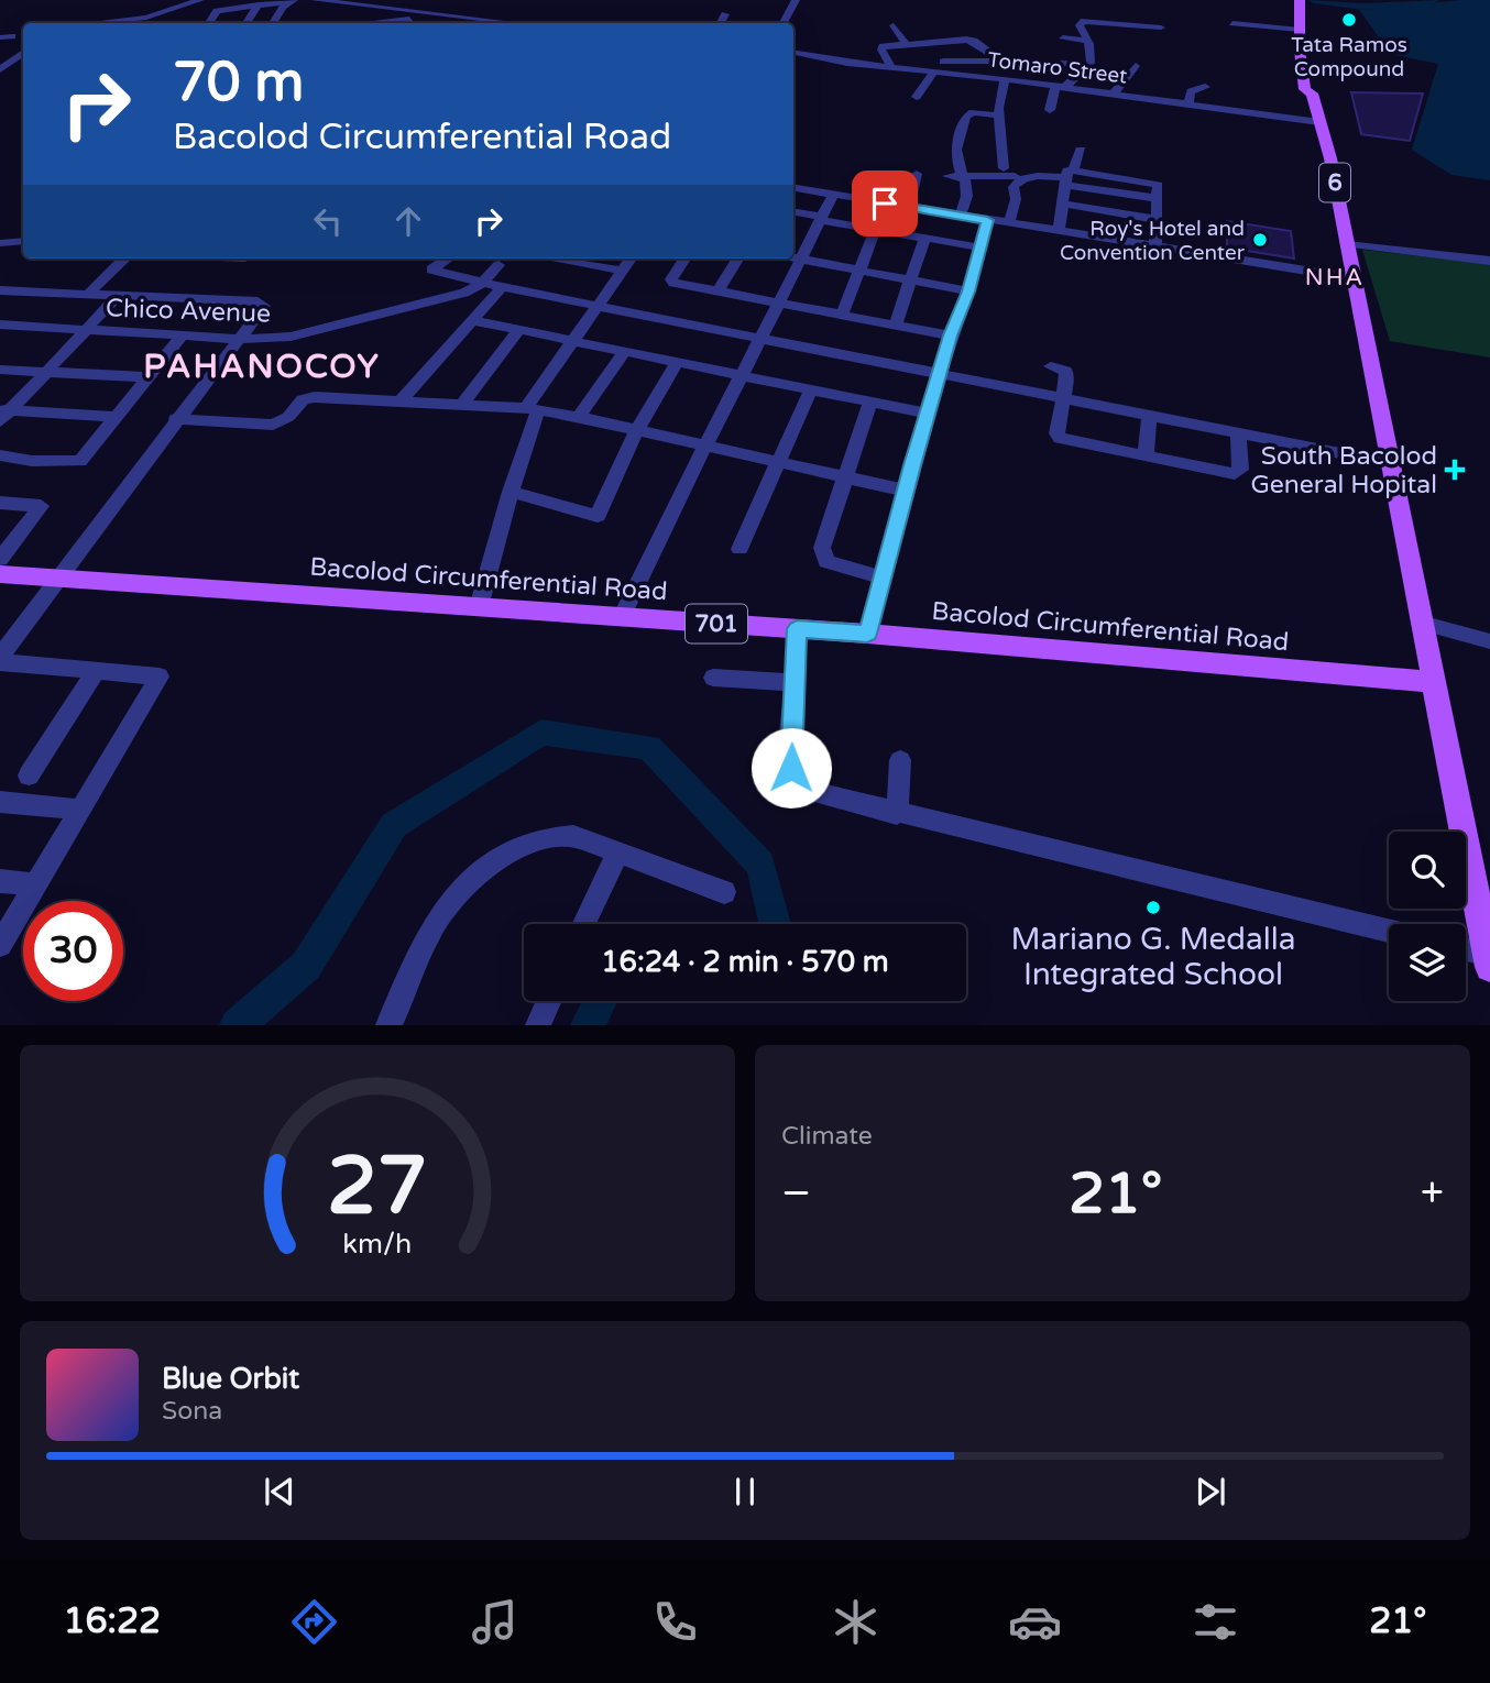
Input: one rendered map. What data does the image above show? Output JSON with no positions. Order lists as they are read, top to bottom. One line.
{"streets":{"main road":["6","Bacolod Circumferential Road","701"],"street":["Tomaro Street","Chico Avenue"]},"crossings":[["Tomaro Street","6"],["6","Bacolod Circumferential Road"]],"districts":["NHA","PAHANOCOY"],"places":{"other":["Tata Ramos Compound","Roy's Hotel and Convention Center","Mariano G. Medalla Integrated School"],"health":["South Bacolod General Hopital"]},"page":{"turn":["70 m","Bacolod Circumferential Road"],"limit":"30","trip":"16:24 · 2 min · 570 m","tile":"Climate","heat":["−","21°","+"],"song":["Blue Orbit","Sona"],"tabs":["16:22","21°"],"gauge":["27","km/h"]}}
